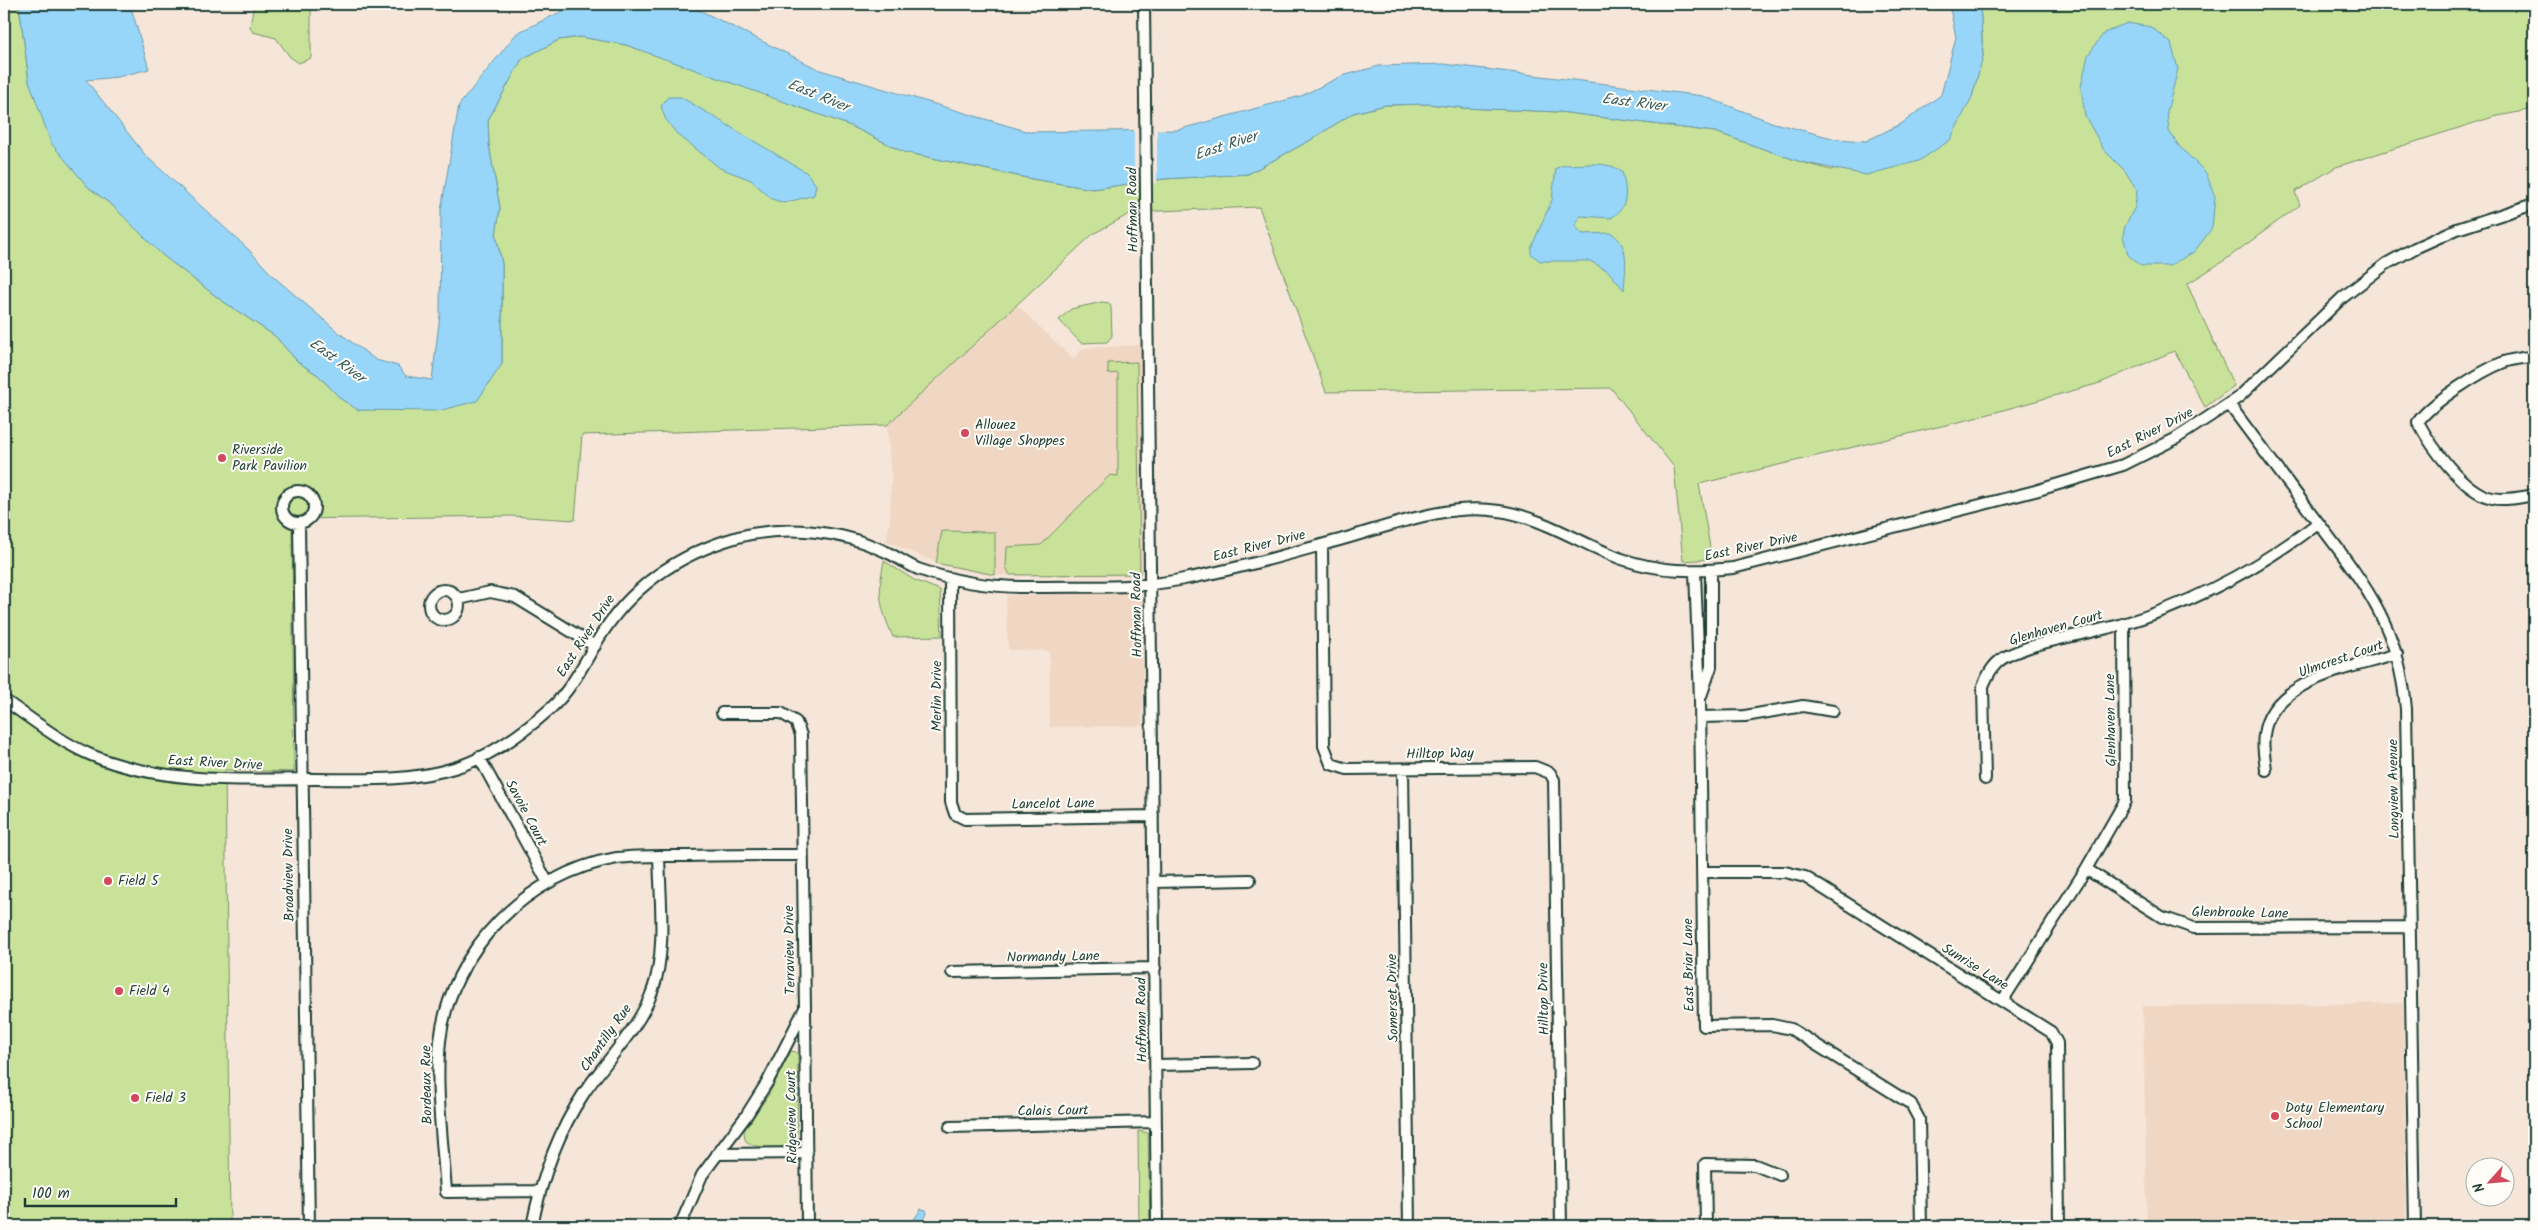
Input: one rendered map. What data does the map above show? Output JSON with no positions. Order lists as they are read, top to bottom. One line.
{"streets":{"street":["Hoffman Road","East River Drive","Glenhaven Court","Ulmcrest Court","Merlin Drive","Glenhaven Lane","Hilltop Way","Longview Avenue","Lancelot Lane","Savoie Court","Broadview Drive","Glenbrooke Lane","Terraview Drive","Normandy Lane","East Briar Lane","Sunrise Lane","Somerset Drive","Hilltop Drive","Chantilly Rue","Bordeaux Rue","Calais Court","Ridgeview Court"]},"crossings":[["Hoffman Road","East River Drive"],["Hoffman Road","Lancelot Lane"],["Hoffman Road","Normandy Lane"],["Hoffman Road","Calais Court"],["East River Drive","Merlin Drive"],["East River Drive","Hilltop Way"],["East River Drive","Longview Avenue"],["East River Drive","Savoie Court"],["East River Drive","Broadview Drive"],["East River Drive","East Briar Lane"],["Glenhaven Court","Glenhaven Lane"],["Ulmcrest Court","Longview Avenue"],["Merlin Drive","Lancelot Lane"],["Glenhaven Lane","Glenbrooke Lane"],["Glenhaven Lane","Sunrise Lane"],["Hilltop Way","Somerset Drive"],["Hilltop Way","Hilltop Drive"],["Longview Avenue","Glenbrooke Lane"],["Savoie Court","Bordeaux Rue"],["Terraview Drive","Bordeaux Rue"],["Terraview Drive","Ridgeview Court"],["East Briar Lane","Sunrise Lane"],["Chantilly Rue","Bordeaux Rue"]],"water":["East River"],"places":["Allouez Village Shoppes","Riverside Park Pavilion","Field 5","Field 4","Field 3","Doty Elementary School"],"scale_bar":"100 m","north":"bottom left"}
